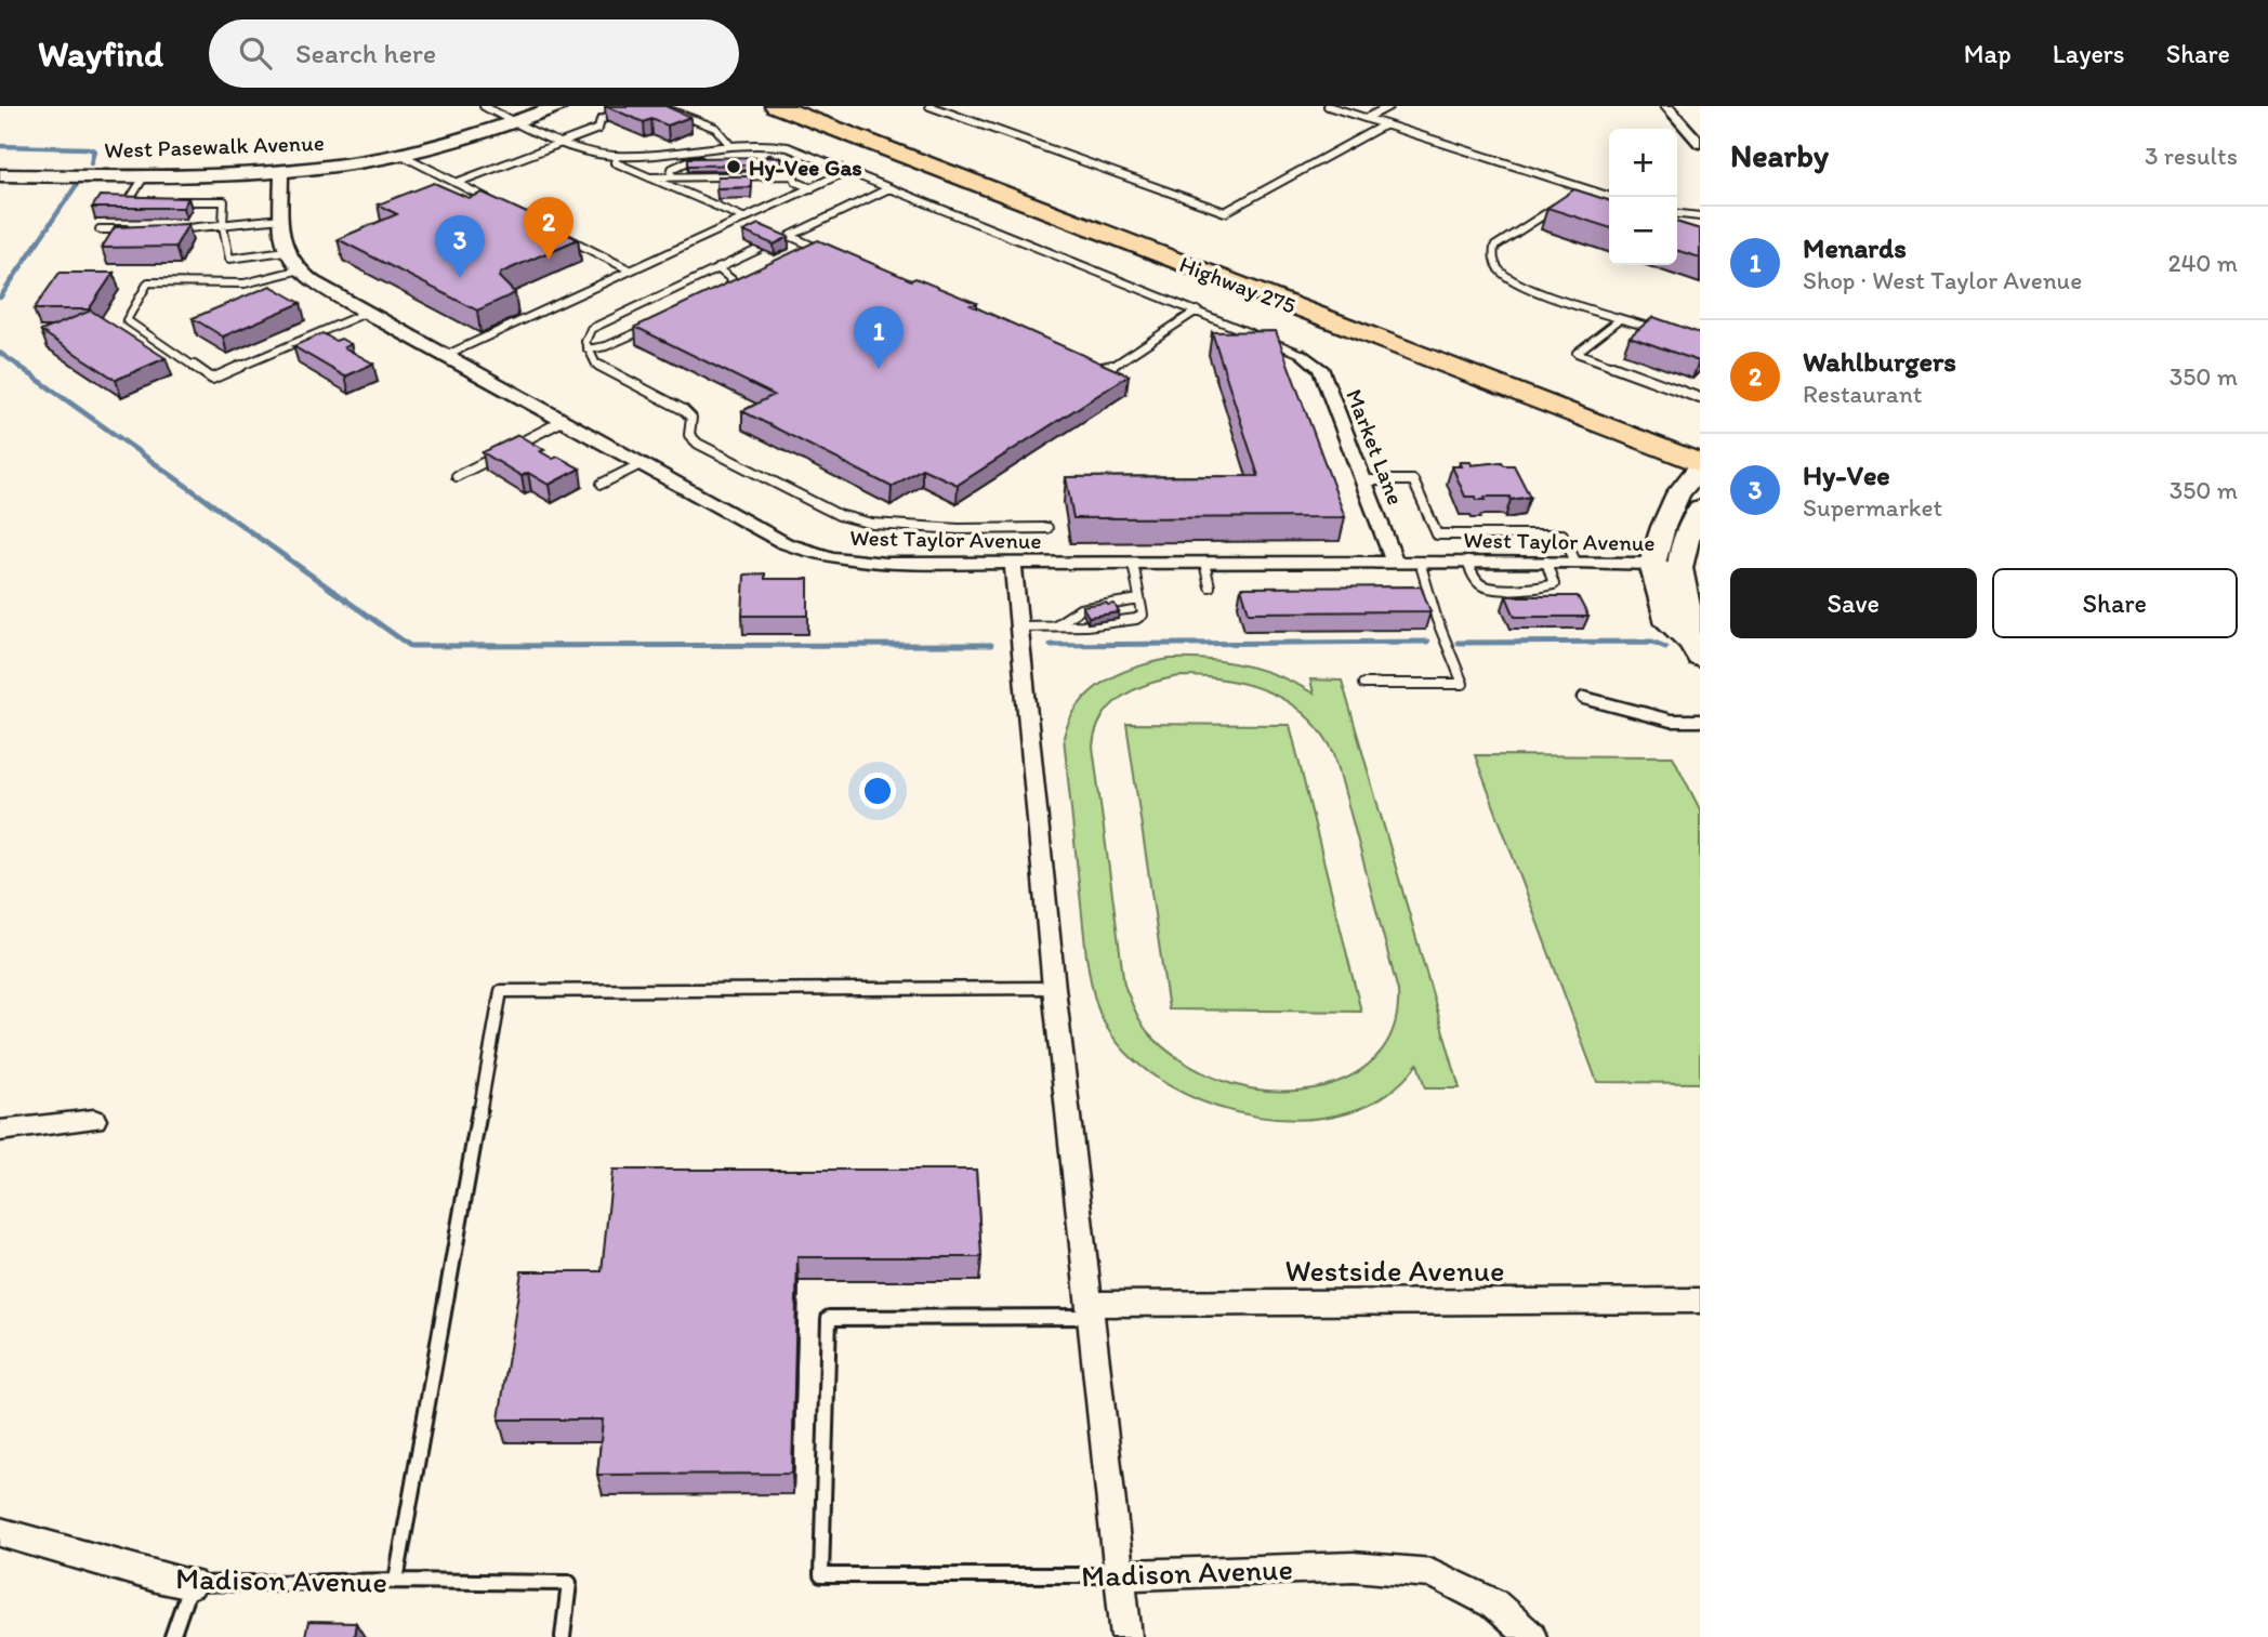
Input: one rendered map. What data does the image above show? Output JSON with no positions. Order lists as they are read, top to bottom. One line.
{"streets":{"highway":["Highway 275"],"street":["West Pasewalk Avenue","Market Lane","West Taylor Avenue","Westside Avenue","Madison Avenue"]},"crossings":[["Market Lane","West Taylor Avenue"],["Westside Avenue","Madison Avenue"]],"places":["Hy-Vee Gas"],"page":{"header":"Wayfind","search":"Search here","nav":["Map","Layers","Share"],"heading":["Nearby","3 results"],"map_buttons":["+","−"],"pins":["2","3","1"],"list":[{"mark":"1","name":"Menards","note":"Shop · West Taylor Avenue","value":"240 m"},{"mark":"2","name":"Wahlburgers","note":"Restaurant","value":"350 m"},{"mark":"3","name":"Hy-Vee","note":"Supermarket","value":"350 m"}],"buttons":["Save","Share"]}}
